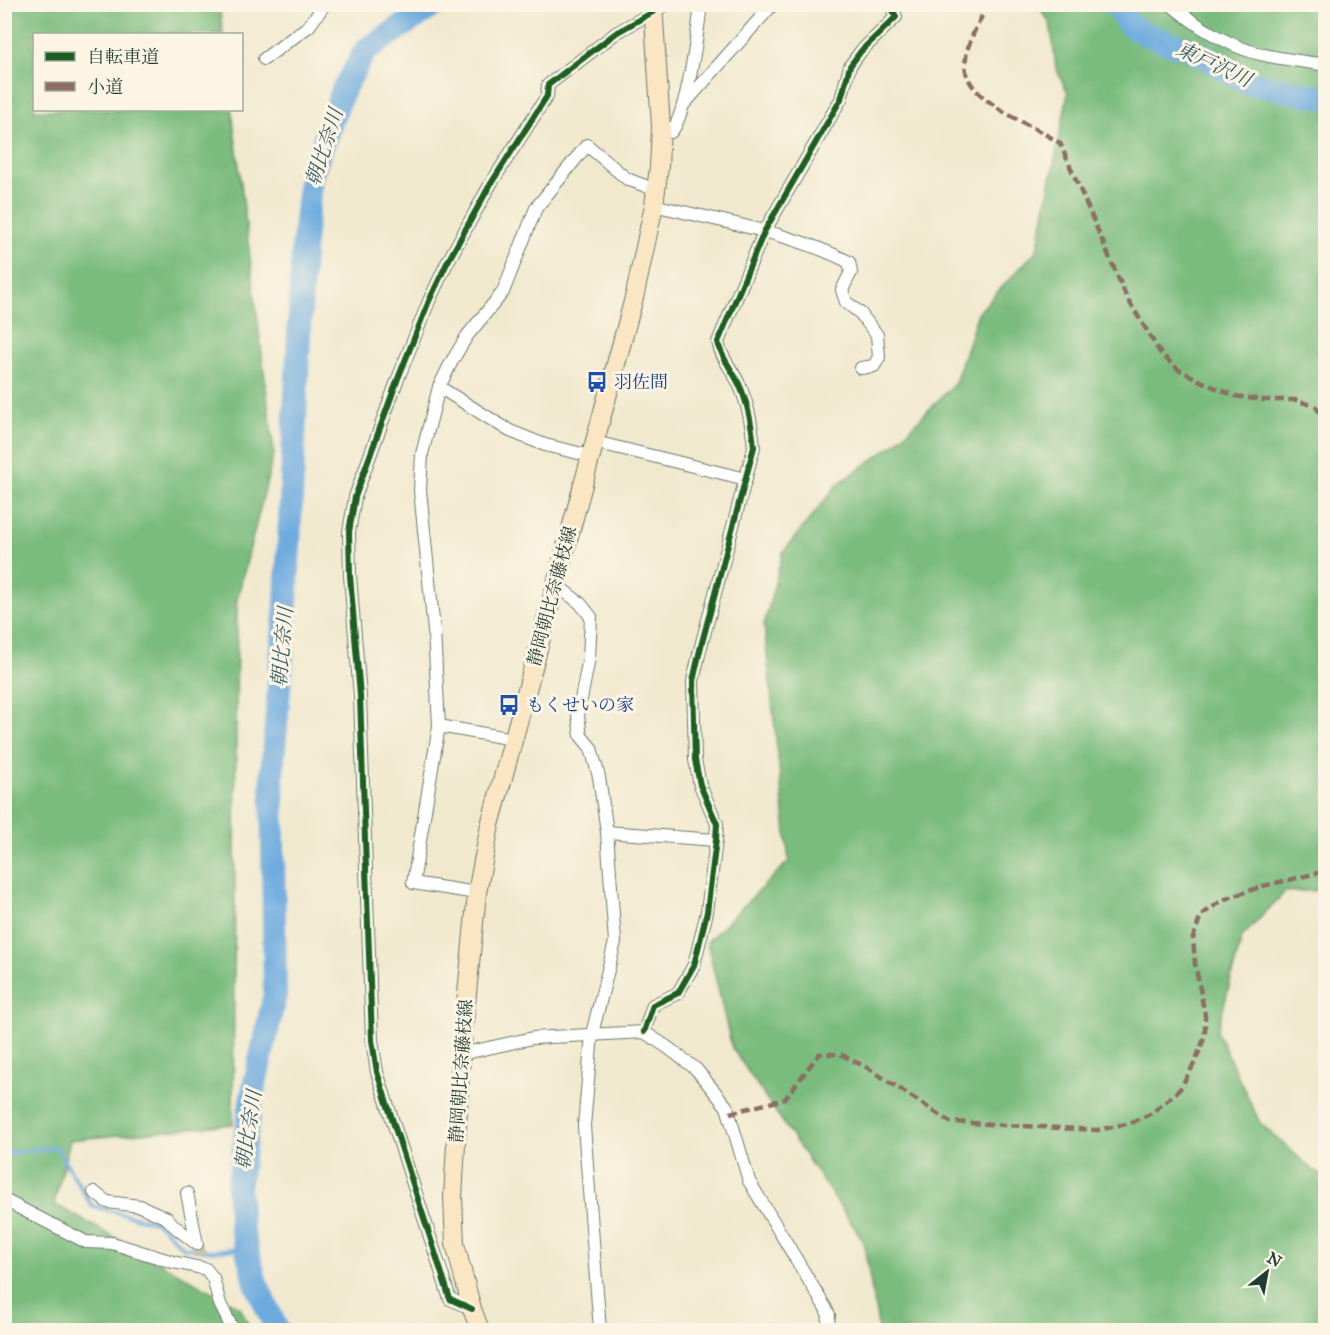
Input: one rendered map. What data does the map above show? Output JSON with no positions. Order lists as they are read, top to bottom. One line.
{"streets":{"main road":["静岡朝比奈藤枝線"]},"water":["東戸沢川","朝比奈川"],"places":{"bus stop":["羽佐間","もくせいの家"]},"legend":["自転車道","小道"],"north":"top right"}
